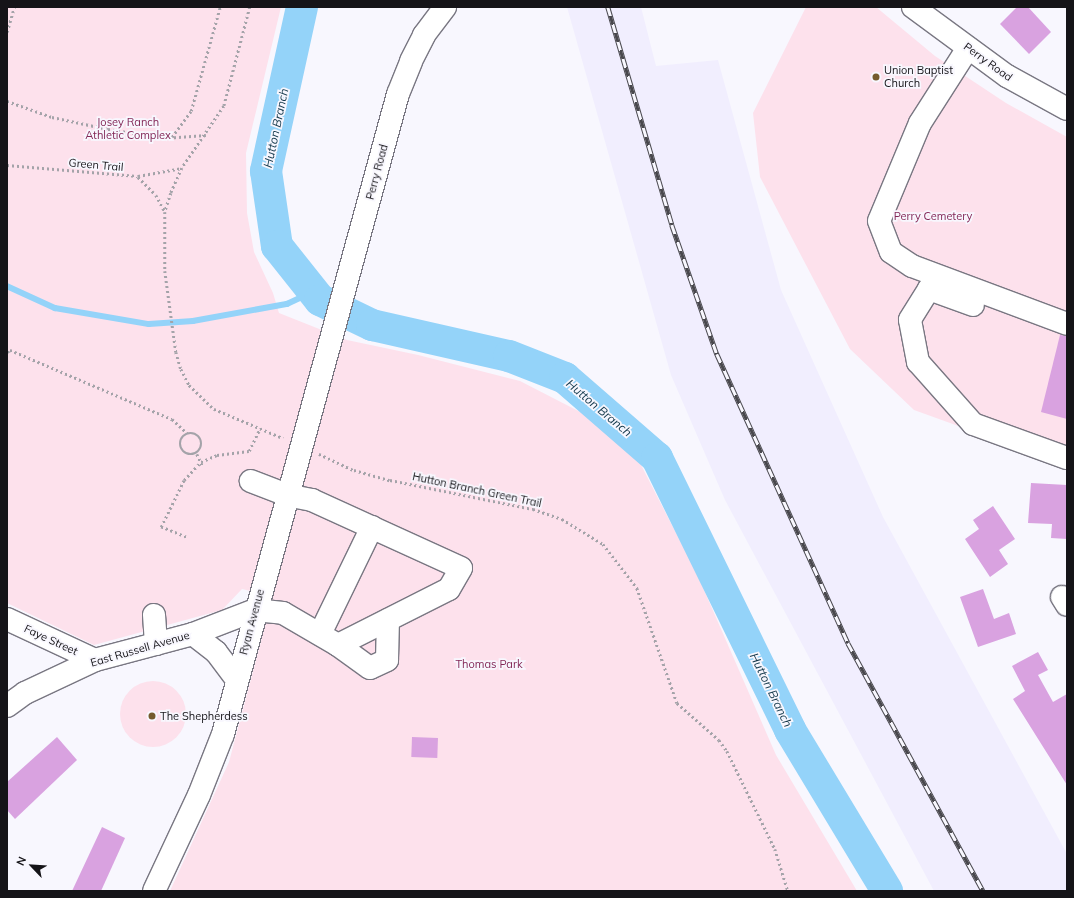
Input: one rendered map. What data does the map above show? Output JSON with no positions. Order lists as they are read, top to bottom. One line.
{"streets":{"street":["Perry Road","Ryan Avenue","Faye Street","East Russell Avenue"],"path":["Green Trail","Hutton Branch Green Trail"]},"crossings":[["Perry Road","Ryan Avenue"],["Hutton Branch Green Trail","Ryan Avenue"],["Ryan Avenue","East Russell Avenue"],["Faye Street","East Russell Avenue"]],"water":["Hutton Branch"],"parks":["Josey Ranch Athletic Complex","Perry Cemetery","Thomas Park"],"places":["Union Baptist Church","The Shepherdess"],"north":"top left"}
